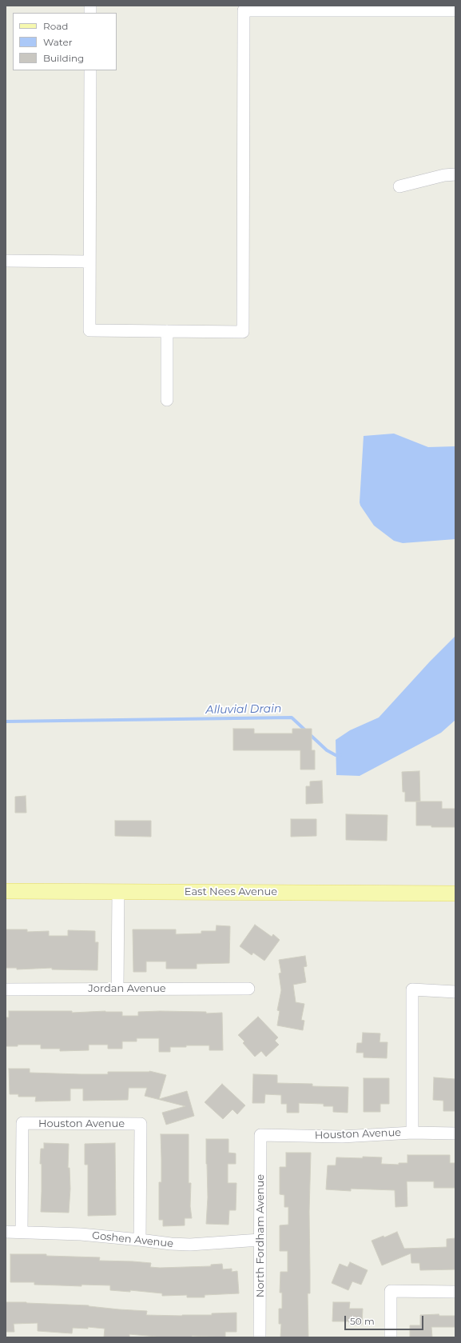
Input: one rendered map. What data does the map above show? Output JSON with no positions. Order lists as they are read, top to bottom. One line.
{"streets":{"main road":["East Nees Avenue"],"street":["Jordan Avenue","Houston Avenue","North Fordham Avenue","Goshen Avenue"]},"crossings":[["Houston Avenue","North Fordham Avenue"],["Houston Avenue","Goshen Avenue"],["North Fordham Avenue","Goshen Avenue"]],"water":["Alluvial Drain"],"legend":["Road","Water","Building"],"scale_bar":"50 m"}
